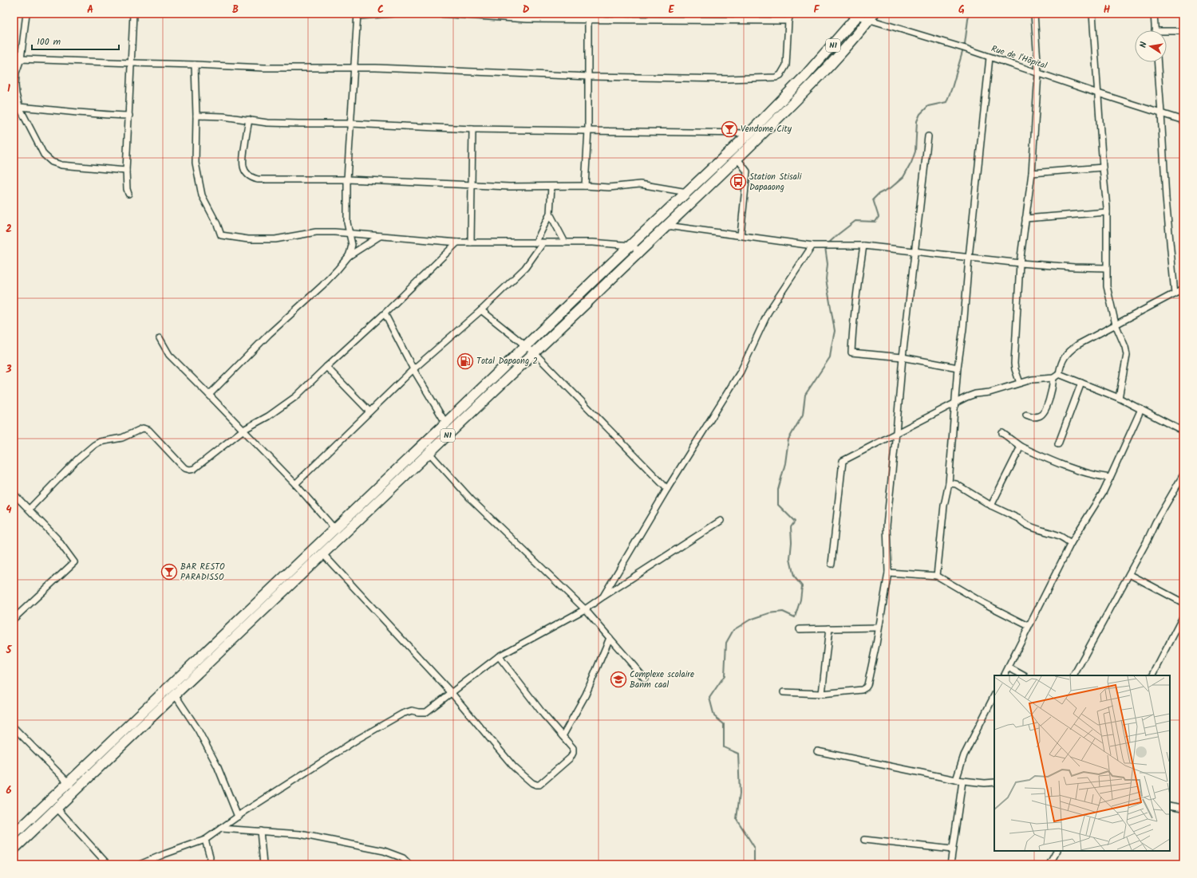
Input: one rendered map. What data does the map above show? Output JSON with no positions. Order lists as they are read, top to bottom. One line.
{"streets":{"highway":["N1"],"street":["Rue de l'Hôpital"]},"crossings":[["N1","Rue de l'Hôpital"]],"places":{"bar":["Vendome City","BAR RESTO PARADISSO"],"bus stop":["Station Stisali Dapaaong"],"fuel station":["Total Dapaong 2"],"school or university":["Complexe scolaire Banm caal"]},"scale_bar":"100 m","north":"left","grid":{"columns":["A","B","C","D","E","F","G","H"],"rows":["1","2","3","4","5","6"]}}
